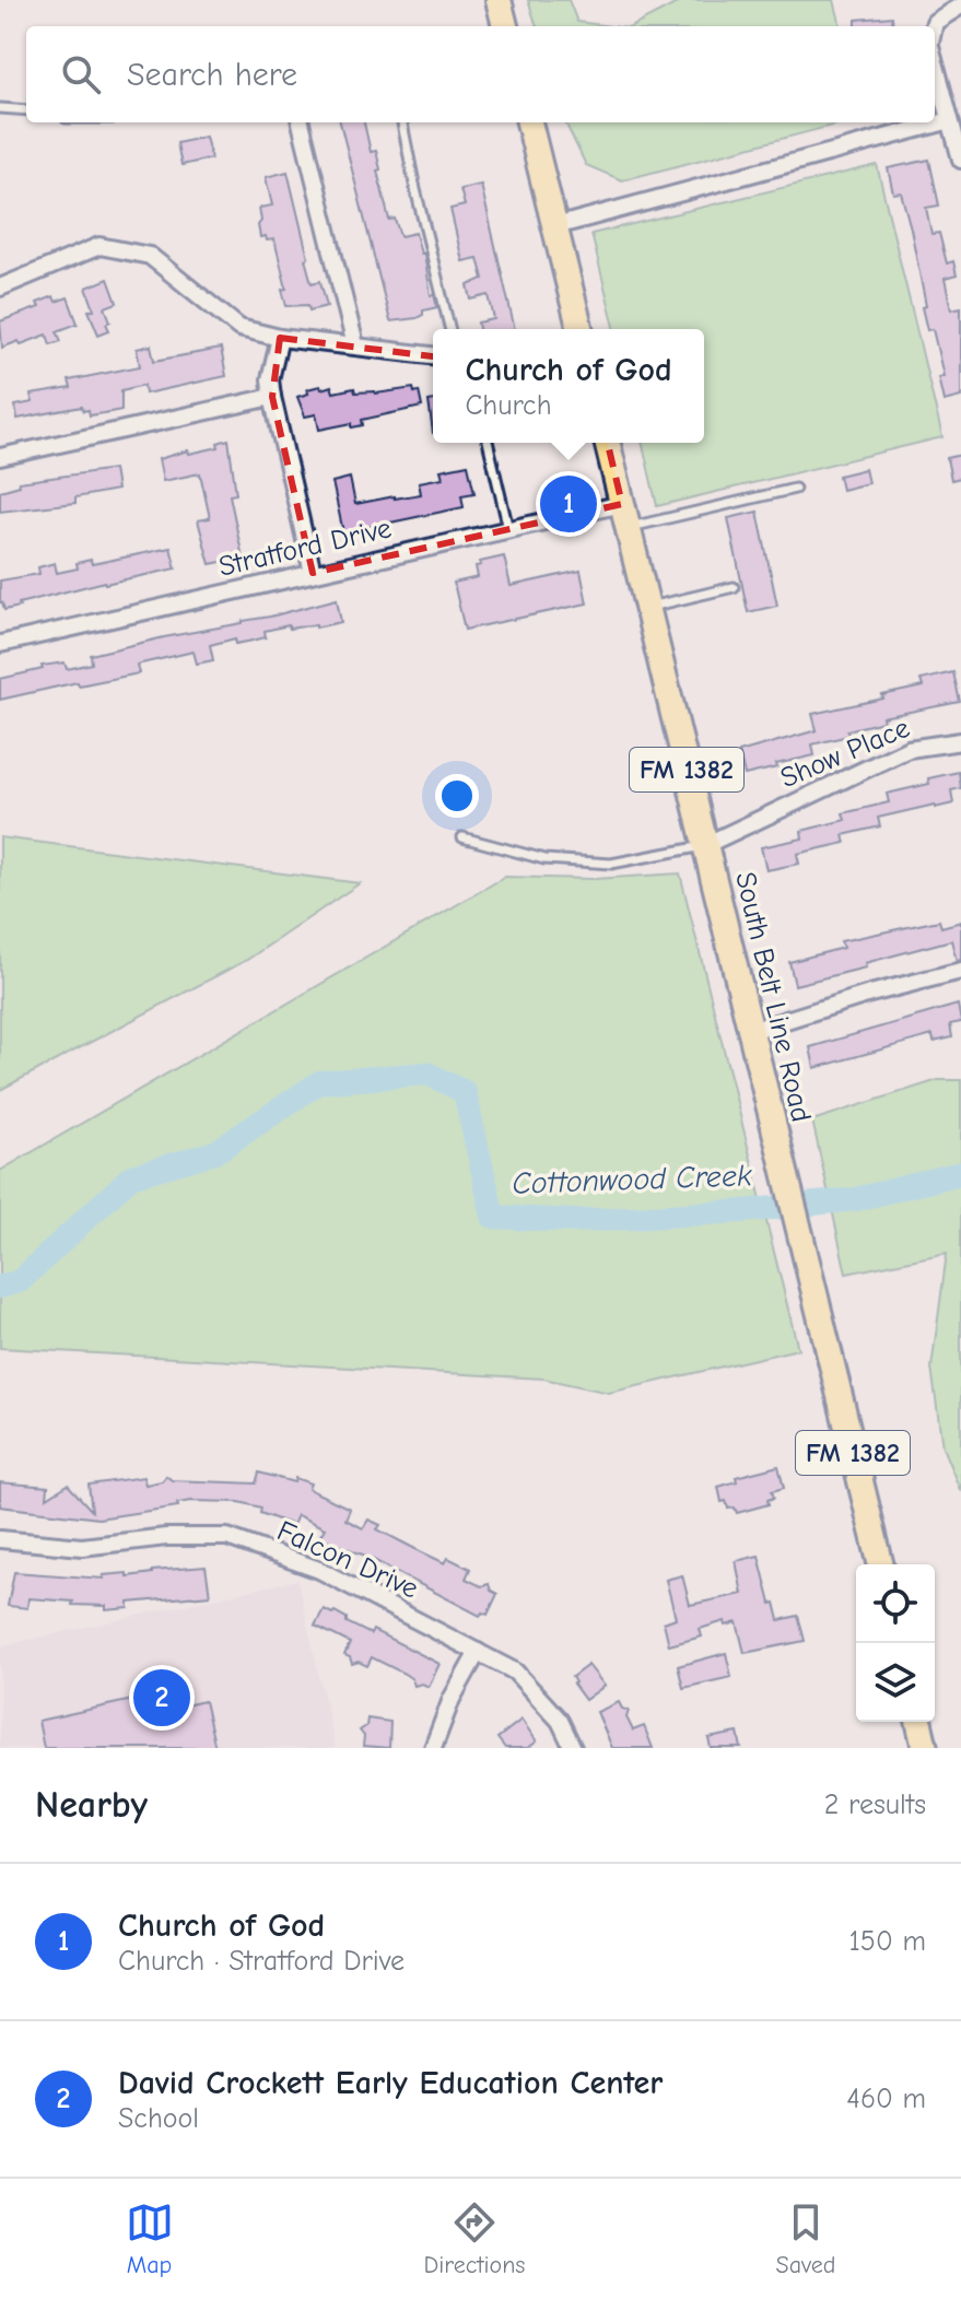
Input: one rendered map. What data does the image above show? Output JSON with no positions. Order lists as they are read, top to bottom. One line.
{"streets":{"main road":["FM 1382","South Belt Line Road"],"street":["Stratford Drive","Show Place","Falcon Drive"]},"crossings":[["Stratford Drive","South Belt Line Road"],["Show Place","South Belt Line Road"]],"water":["Cottonwood Creek"],"page":{"search":"Search here","popup":["Church of God","Church"],"pins":["1","2"],"heading":["Nearby","2 results"],"list":[{"mark":"1","name":"Church of God","note":"Church · Stratford Drive","value":"150 m"},{"mark":"2","name":"David Crockett Early Education Center","note":"School","value":"460 m"}],"nav":["Map","Directions","Saved"]}}
